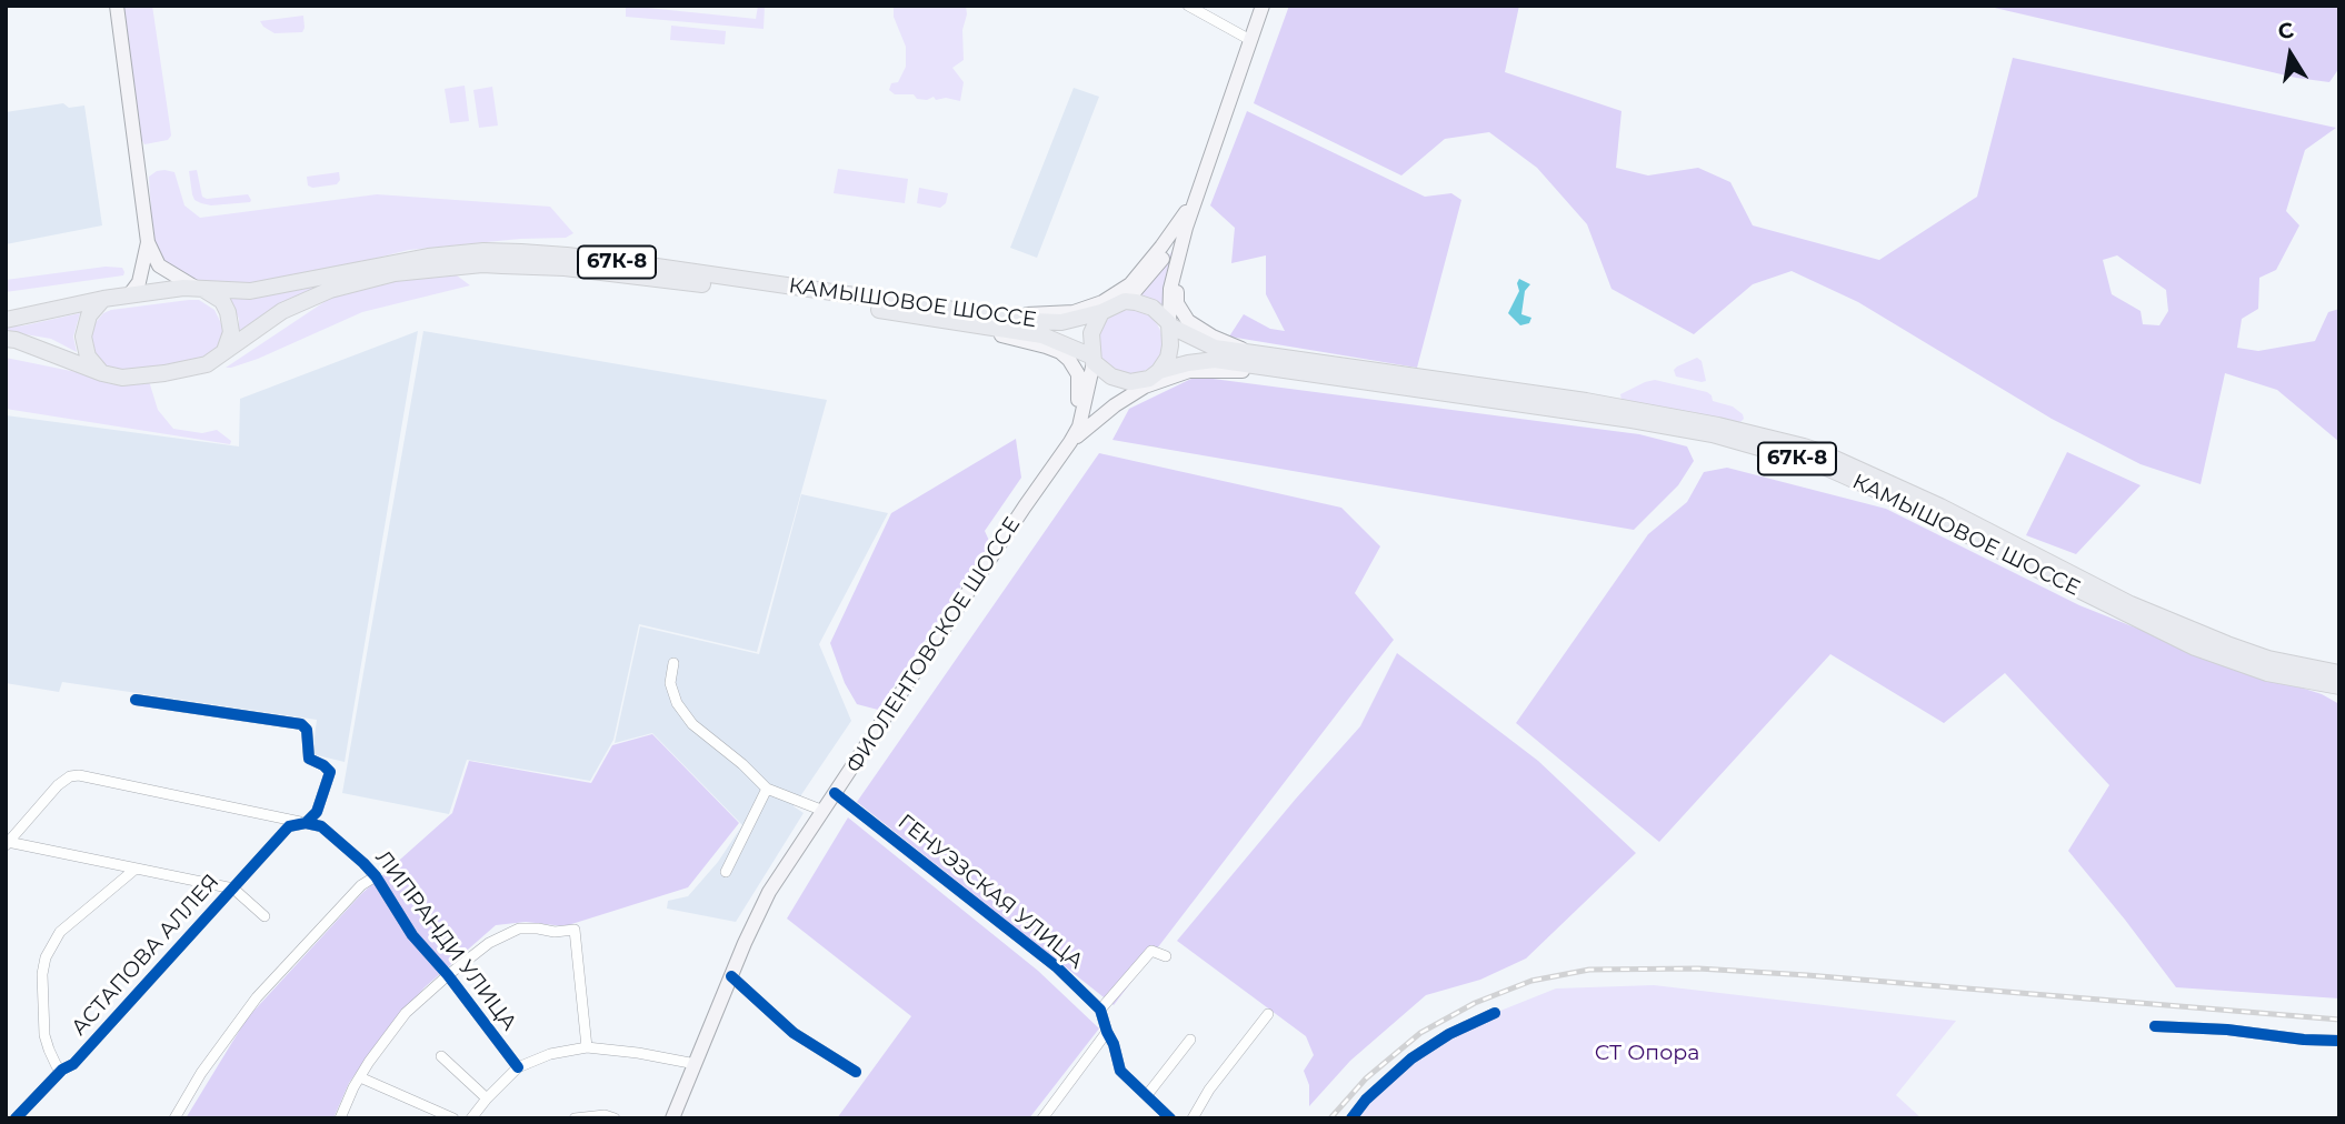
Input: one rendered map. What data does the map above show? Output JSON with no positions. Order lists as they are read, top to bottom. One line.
{"streets":{"main road":["67К-8","КАМЫШОВОЕ ШОССЕ","ФИОЛЕНТОВСКОЕ ШОССЕ"],"street":["ГЕНУЭЗСКАЯ УЛИЦА","ЛИПРАНДИ УЛИЦА","АСТАПОВА АЛЛЕЯ"]},"crossings":[["67К-8","КАМЫШОВОЕ ШОССЕ"],["67К-8","ФИОЛЕНТОВСКОЕ ШОССЕ"],["КАМЫШОВОЕ ШОССЕ","ФИОЛЕНТОВСКОЕ ШОССЕ"],["ФИОЛЕНТОВСКОЕ ШОССЕ","ГЕНУЭЗСКАЯ УЛИЦА"],["ЛИПРАНДИ УЛИЦА","АСТАПОВА АЛЛЕЯ"]],"parks":["СТ Опора"],"north":"top"}
